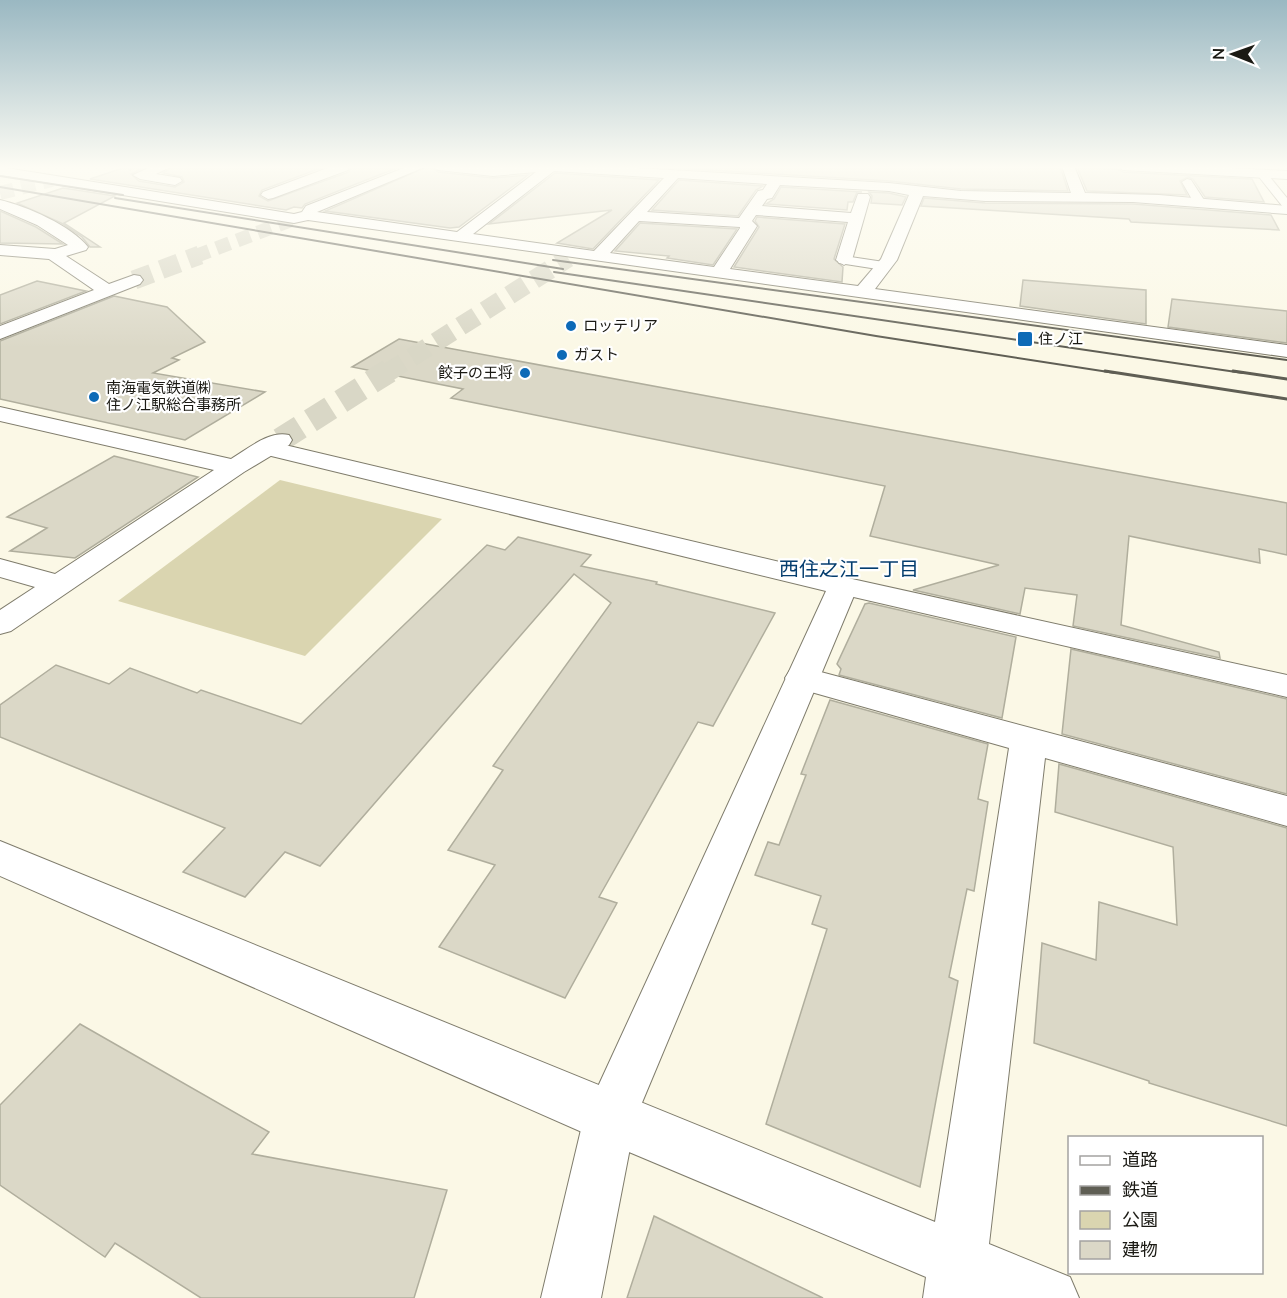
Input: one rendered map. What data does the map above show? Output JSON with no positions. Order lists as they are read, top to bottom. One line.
{"districts":["西住之江一丁目"],"places":{"other":["ロッテリア","ガスト","餃子の王将","南海電気鉄道㈱ 住ノ江駅総合事務所"],"transit":["住ノ江"]},"legend":["道路","鉄道","公園","建物"],"north":"left"}
